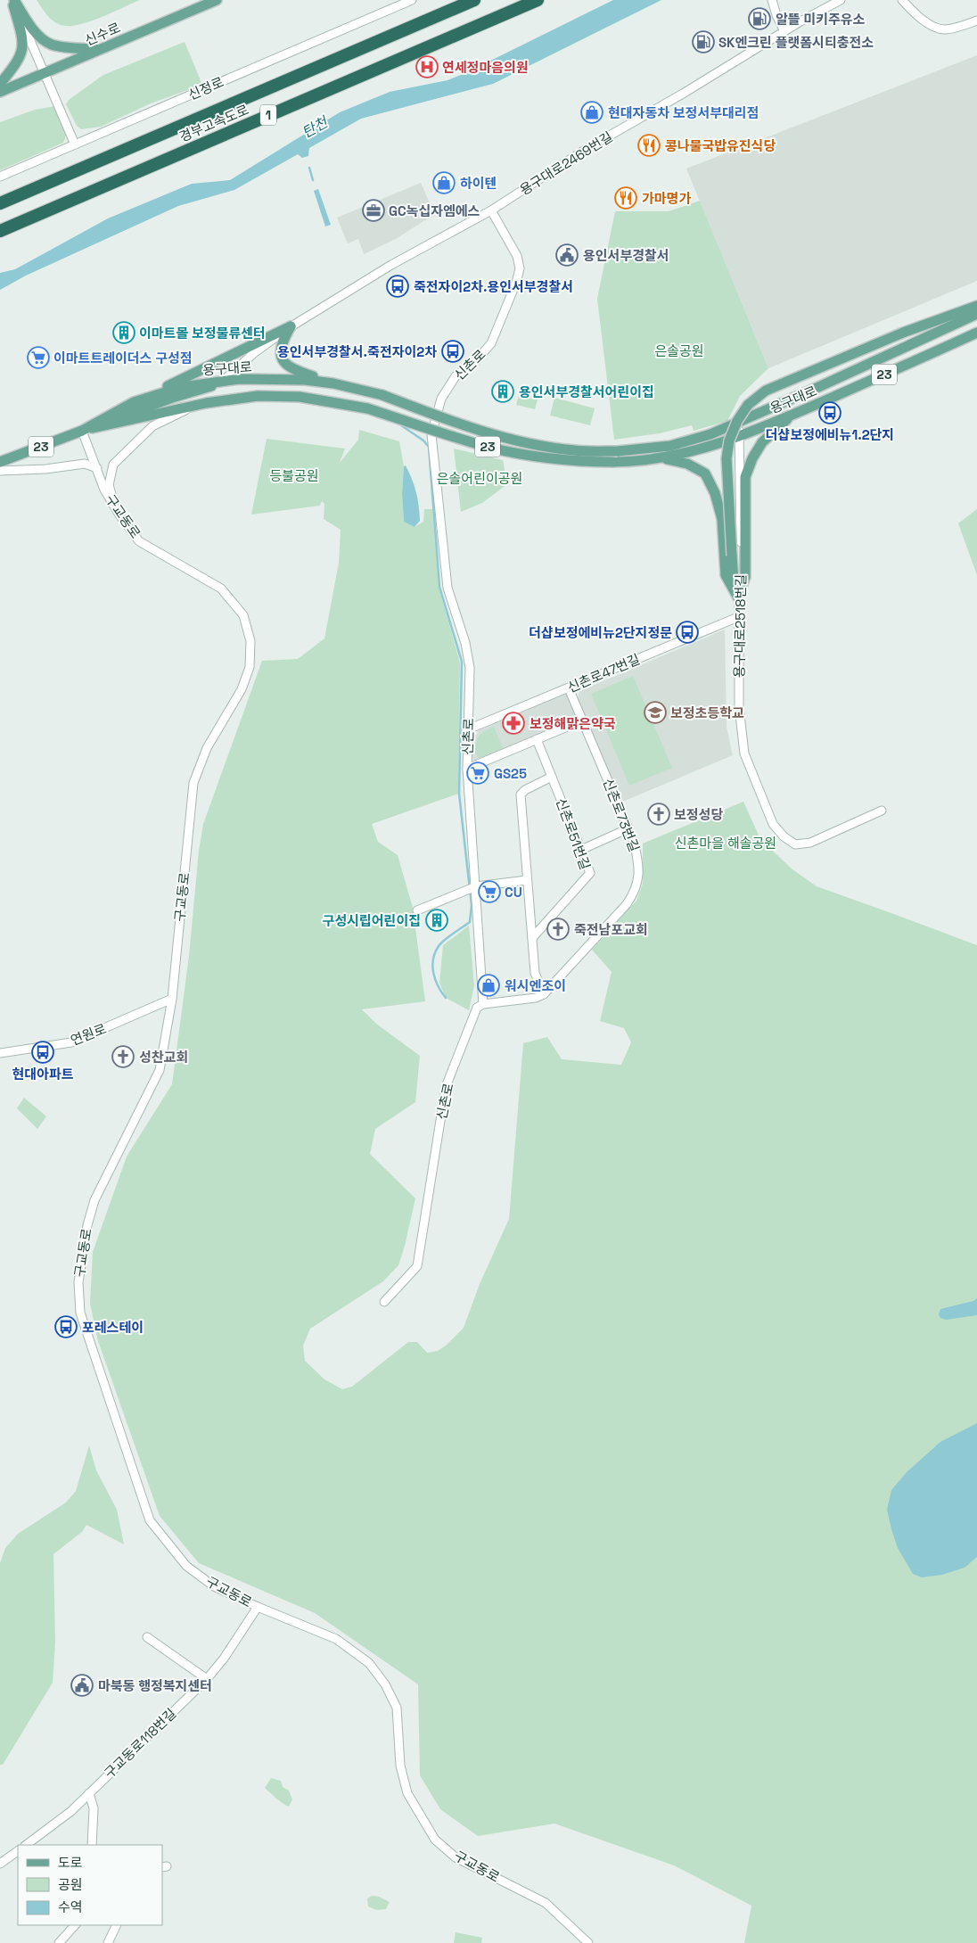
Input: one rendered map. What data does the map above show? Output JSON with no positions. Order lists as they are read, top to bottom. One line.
{"streets":{"highway":["1","경부고속도로"],"main road":["신수로","용구대로","23"],"street":["신정로","용구대로2469번길","신촌로","구교동로","용구대로2518번길","신촌로47번길","신촌로73번길","신촌로51번길","연원로","구교동로118번길"]},"crossings":[["용구대로2469번길","신촌로"],["용구대로2469번길","용구대로"],["신촌로","신촌로47번길"],["용구대로","구교동로"],["용구대로","용구대로2518번길"],["구교동로","연원로"],["구교동로","구교동로118번길"],["용구대로2518번길","신촌로47번길"],["신촌로47번길","신촌로73번길"]],"water":["탄천"],"parks":["은솔공원","등불공원","은솔어린이공원","신촌마을 해솔공원"],"places":{"fuel station":["알뜰 미키주유소","SK엔크린 플랫폼시티충전소"],"hospital":["연세정마음의원"],"shop":["현대자동차 보정서부대리점","하이텐","워시엔조이"],"restaurant":["콩나물국밥유진식당","가마명가"],"office":["GC녹십자엠에스"],"public building":["용인서부경찰서","마북동 행정복지센터"],"bus stop":["죽전자이2차.용인서부경찰서","용인서부경찰서.죽전자이2차","더샵보정에비뉴1.2단지","더샵보정에비뉴2단지정문","현대아파트","포레스테이"],"building":["이마트몰 보정물류센터","용인서부경찰서어린이집","구성시립어린이집"],"supermarket":["이마트트레이더스 구성점","GS25","CU"],"school or university":["보정초등학교"],"pharmacy":["보정해맑은약국"],"church":["보정성당","죽전남포교회","성찬교회"]},"legend":["도로","공원","수역"]}
